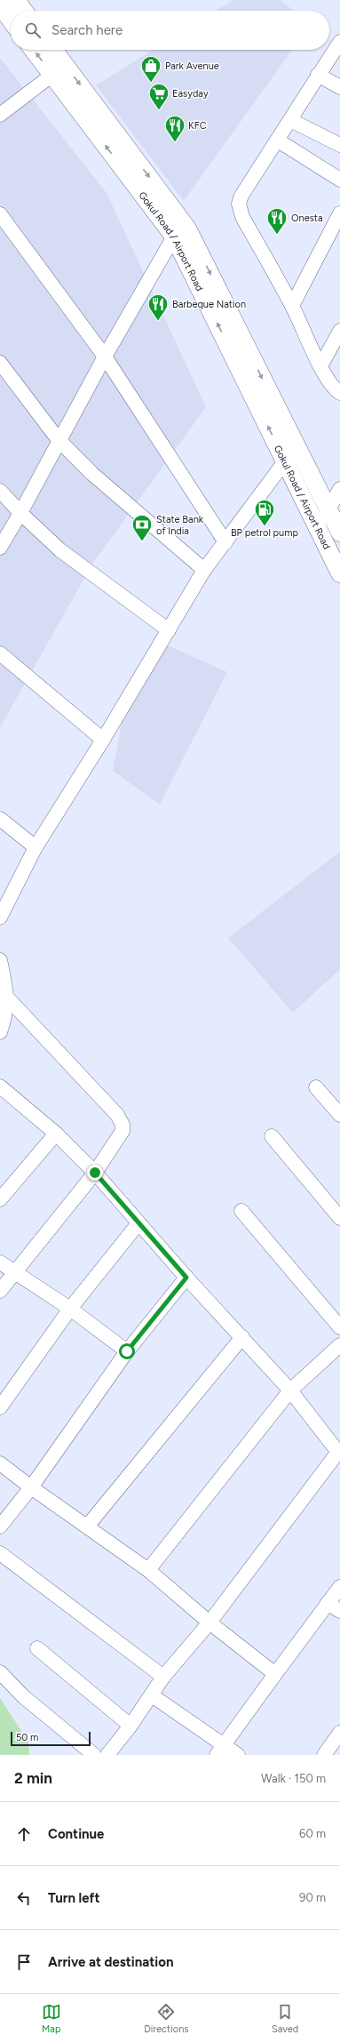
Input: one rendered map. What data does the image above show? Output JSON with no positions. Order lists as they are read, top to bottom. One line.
{"streets":{"main road":["Gokul Road / Airport Road"]},"places":{"shop":["Park Avenue"],"supermarket":["Easyday"],"restaurant":["KFC","Onesta","Barbeque Nation"],"fuel station":["BP petrol pump"],"bank":["State Bank of India"]},"scale_bar":"50 m","page":{"search":"Search here","scale":"50 m","heading":["2 min","Walk · 150 m"],"list":[["Continue","60 m"],["Turn left","90 m"],"Arrive at destination"],"nav":["Map","Directions","Saved"]}}
